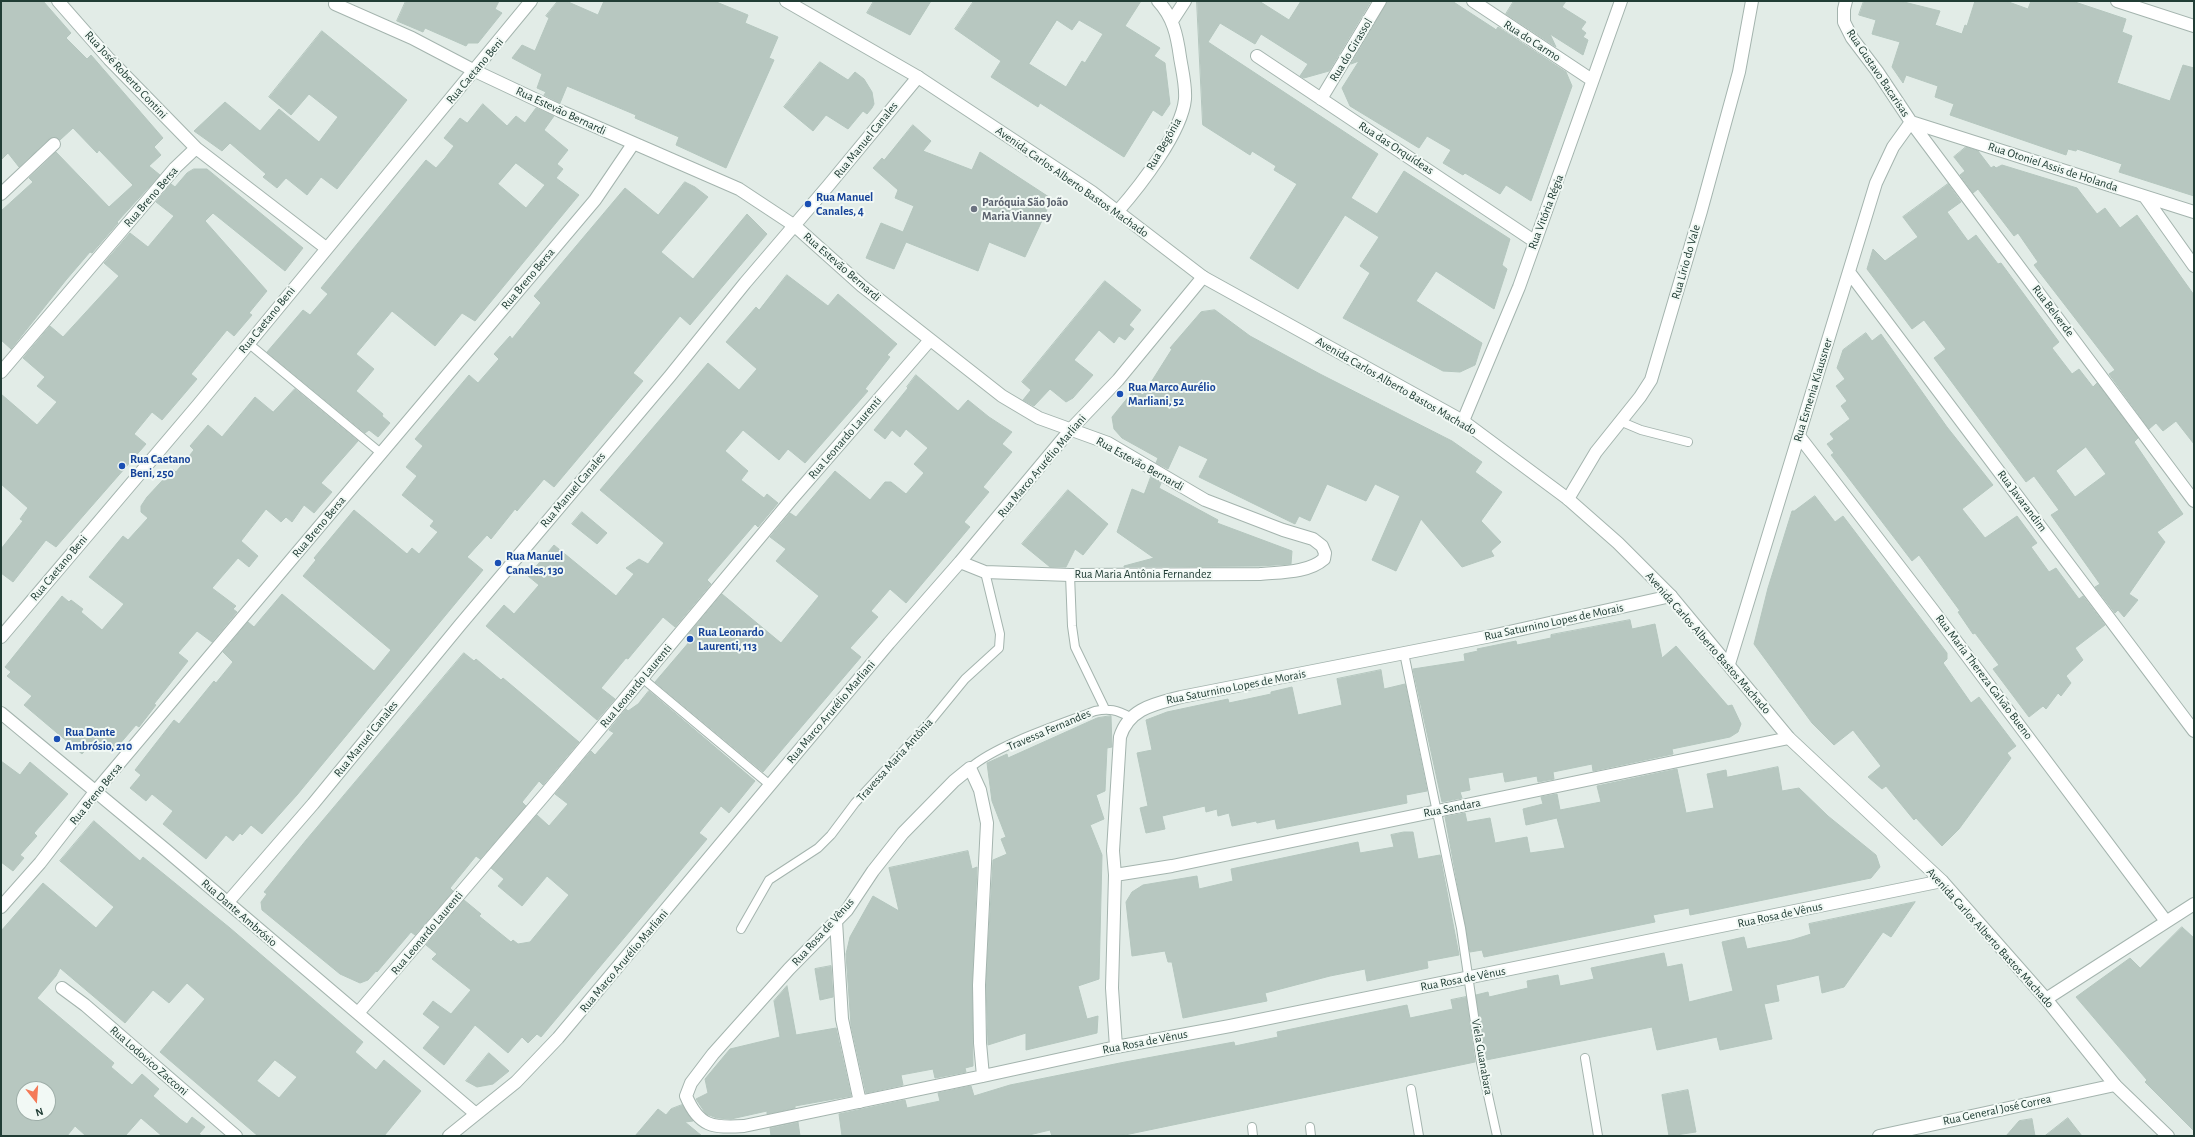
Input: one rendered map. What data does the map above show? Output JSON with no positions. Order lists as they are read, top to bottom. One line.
{"streets":{"street":["Rua do Carmo","Rua do Girassol","Rua Caetano Beni","Rua Gustavo Bacarisas","Rua José Roberto Contini","Rua Estevão Bernardi","Rua Manuel Canales","Rua Begônia","Rua das Orquídeas","Rua Otoniel Assis de Holanda","Avenida Carlos Alberto Bastos Machado","Rua Breno Bersa","Rua Vitória Régia","Rua Lírio do Vale","Rua Belverde","Rua Esmenia Klaussner","Rua Leonardo Laurenti","Rua Marco Arurélio Marliani","Rua Javarandim","Rua Maria Antônia Fernandez","Rua Saturnino Lopes de Morais","Rua Maria Thereza Galvão Bueno","Rua Sandara","Rua Dante Ambrósio","Rua Rosa de Vênus","Rua Lodovico Zacconi","Rua General José Correa"],"lane":["Travessa Fernandes","Travessa Maria Antônia","Viela Guanabara"]},"crossings":[["Rua do Carmo","Rua Vitória Régia"],["Rua do Girassol","Rua das Orquídeas"],["Rua Caetano Beni","Rua Estevão Bernardi"],["Rua Gustavo Bacarisas","Rua Otoniel Assis de Holanda"],["Rua Gustavo Bacarisas","Rua Belverde"],["Rua Gustavo Bacarisas","Rua Esmenia Klaussner"],["Rua José Roberto Contini","Rua Breno Bersa"],["Rua Estevão Bernardi","Rua Manuel Canales"],["Rua Estevão Bernardi","Rua Breno Bersa"],["Rua Estevão Bernardi","Rua Leonardo Laurenti"],["Rua Estevão Bernardi","Rua Marco Arurélio Marliani"],["Rua Estevão Bernardi","Rua Maria Antônia Fernandez"],["Rua Manuel Canales","Avenida Carlos Alberto Bastos Machado"],["Rua Manuel Canales","Rua Dante Ambrósio"],["Rua Begônia","Avenida Carlos Alberto Bastos Machado"],["Rua das Orquídeas","Rua Vitória Régia"],["Rua Otoniel Assis de Holanda","Rua Belverde"],["Rua Otoniel Assis de Holanda","Rua Esmenia Klaussner"],["Avenida Carlos Alberto Bastos Machado","Rua Vitória Régia"],["Avenida Carlos Alberto Bastos Machado","Rua Lírio do Vale"],["Avenida Carlos Alberto Bastos Machado","Rua Esmenia Klaussner"],["Avenida Carlos Alberto Bastos Machado","Rua Marco Arurélio Marliani"],["Avenida Carlos Alberto Bastos Machado","Rua Saturnino Lopes de Morais"],["Avenida Carlos Alberto Bastos Machado","Rua Sandara"],["Avenida Carlos Alberto Bastos Machado","Rua Rosa de Vênus"],["Avenida Carlos Alberto Bastos Machado","Rua General José Correa"],["Rua Breno Bersa","Rua Dante Ambrósio"],["Rua Belverde","Rua Esmenia Klaussner"],["Rua Esmenia Klaussner","Rua Javarandim"],["Rua Esmenia Klaussner","Rua Maria Thereza Galvão Bueno"],["Rua Leonardo Laurenti","Rua Dante Ambrósio"],["Rua Marco Arurélio Marliani","Rua Maria Antônia Fernandez"],["Rua Marco Arurélio Marliani","Rua Dante Ambrósio"],["Rua Maria Antônia Fernandez","Travessa Maria Antônia"],["Rua Saturnino Lopes de Morais","Travessa Fernandes"],["Rua Saturnino Lopes de Morais","Rua Sandara"],["Rua Saturnino Lopes de Morais","Rua Rosa de Vênus"],["Rua Saturnino Lopes de Morais","Viela Guanabara"],["Travessa Fernandes","Rua Rosa de Vênus"],["Rua Sandara","Viela Guanabara"],["Rua Rosa de Vênus","Viela Guanabara"]],"places":["Rua Manuel Canales, 4","Paróquia São João Maria Vianney","Rua Marco Aurélio Marliani, 52","Rua Caetano Beni, 250","Rua Manuel Canales, 130","Rua Leonardo Laurenti, 113","Rua Dante Ambrósio, 210"],"north":"bottom"}
